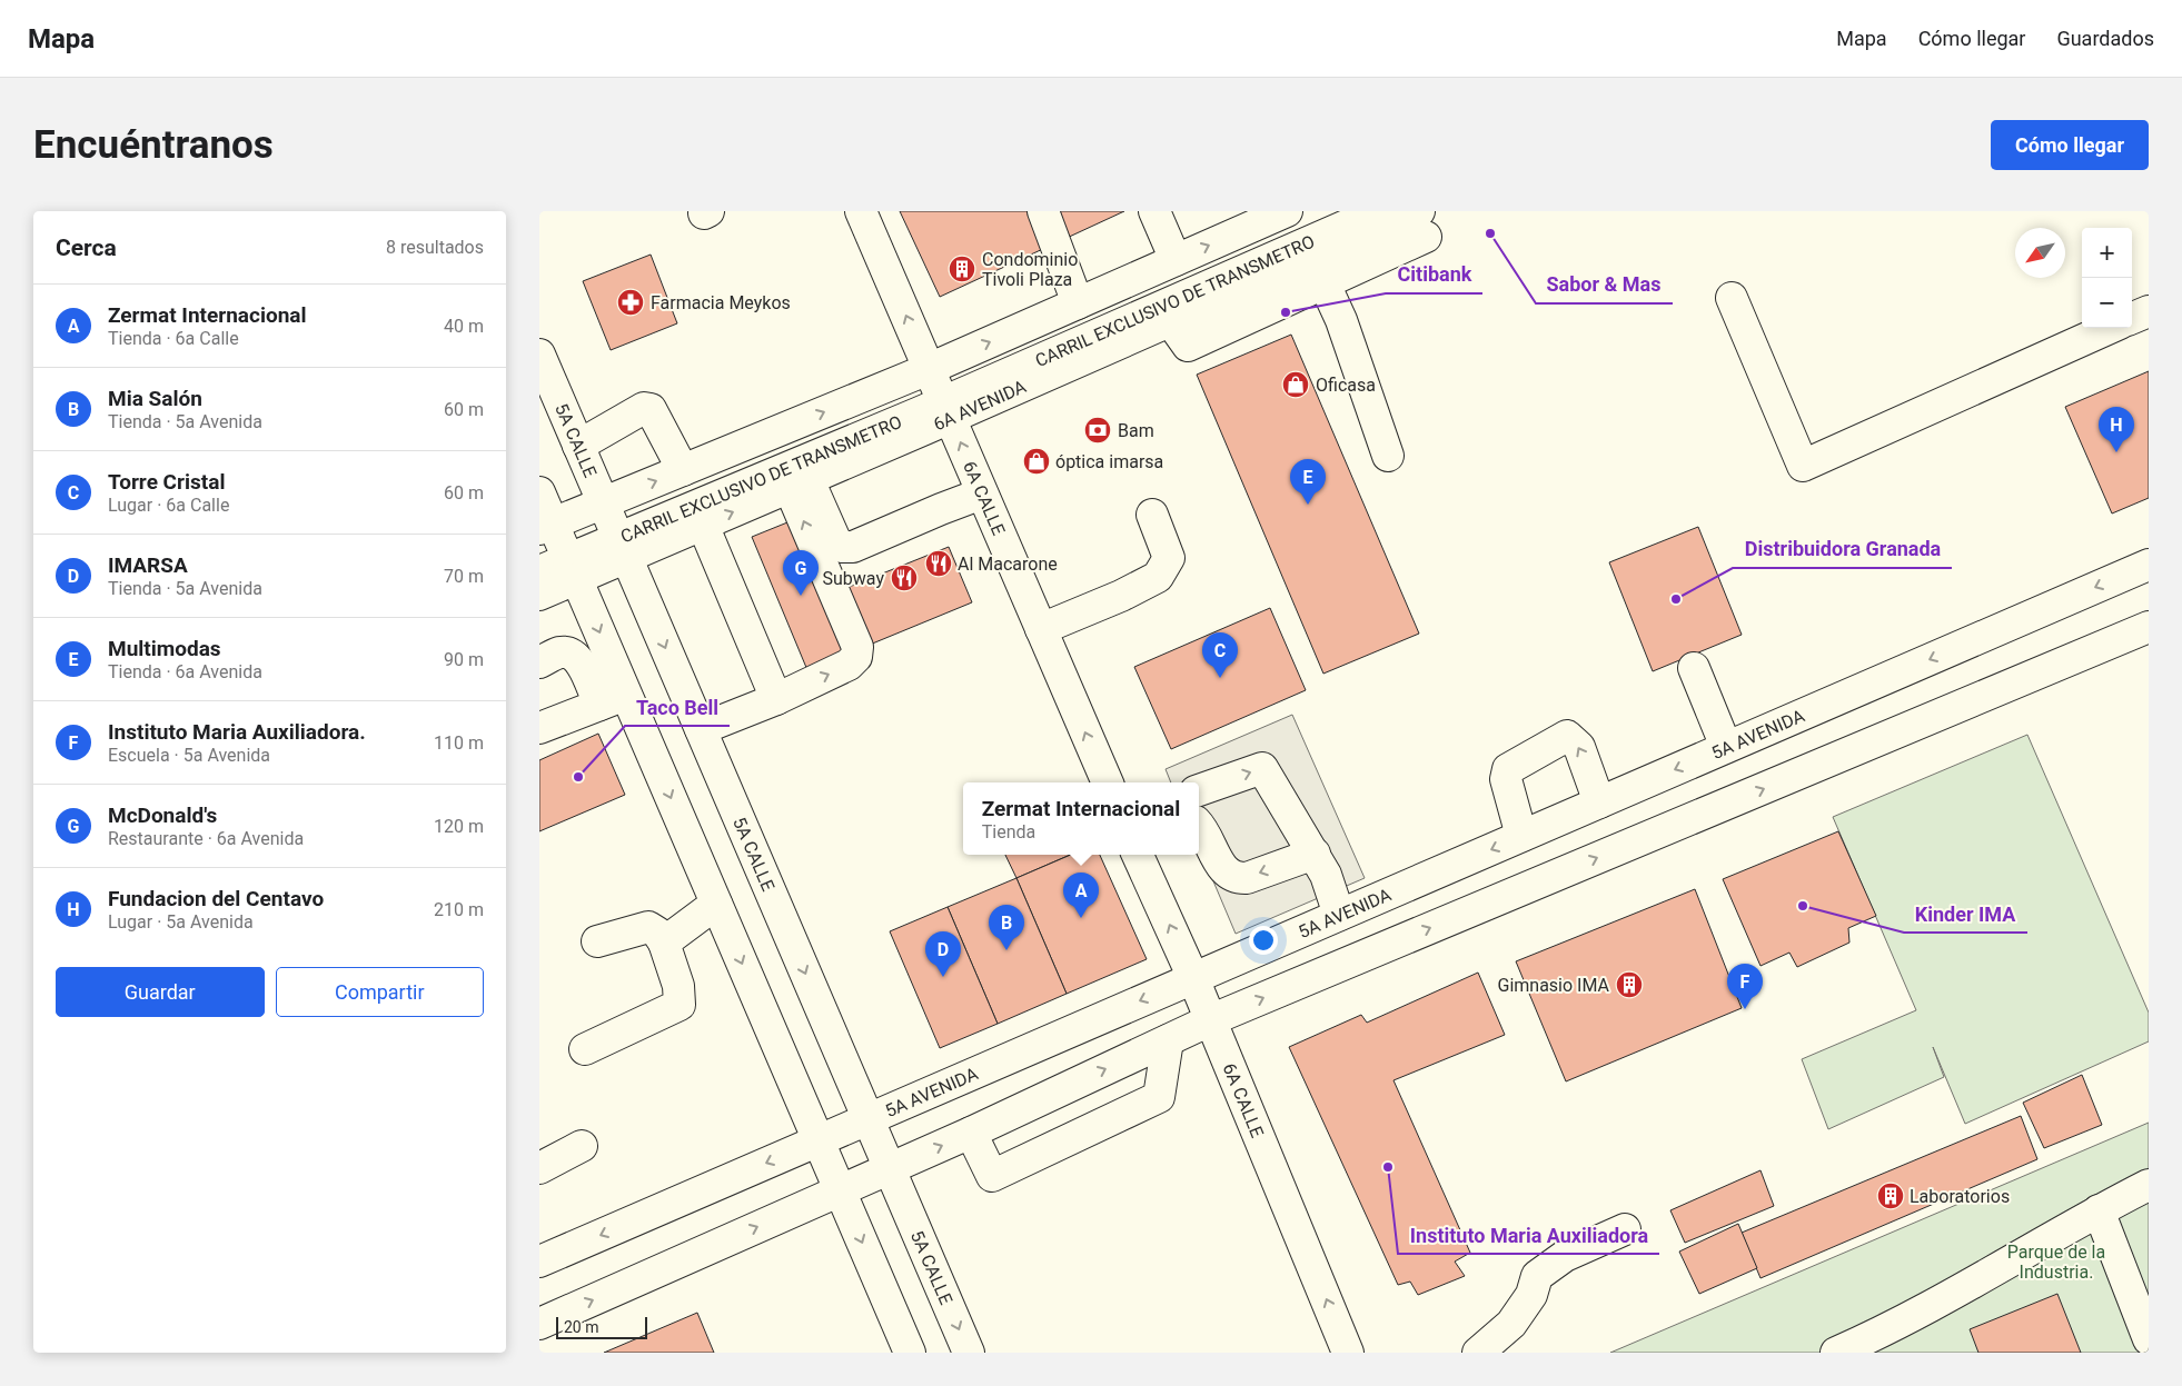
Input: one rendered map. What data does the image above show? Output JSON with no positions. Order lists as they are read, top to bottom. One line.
{"streets":{"main road":["CARRIL EXCLUSIVO DE TRANSMETRO","6A AVENIDA","5A CALLE","6A CALLE","5A AVENIDA"]},"crossings":[["CARRIL EXCLUSIVO DE TRANSMETRO","6A AVENIDA"],["CARRIL EXCLUSIVO DE TRANSMETRO","5A CALLE"],["CARRIL EXCLUSIVO DE TRANSMETRO","6A CALLE"],["6A AVENIDA","5A CALLE"],["6A AVENIDA","6A CALLE"],["5A CALLE","5A AVENIDA"],["6A CALLE","5A AVENIDA"]],"parks":["Parque de la Industria."],"places":{"other":["Sabor & Mas","Citibank","Distribuidora Granada","Taco Bell","Kinder IMA","Instituto Maria Auxiliadora"],"building":["Condominio Tivoli Plaza","Gimnasio IMA","Laboratorios"],"pharmacy":["Farmacia Meykos"],"shop":["Oficasa","óptica imarsa"],"bank":["Bam"],"restaurant":["Al Macarone","Subway"]},"scale_bar":"20 m","north":"bottom left","page":{"header":"Mapa","nav":["Mapa","Cómo llegar","Guardados"],"buttons":["Cómo llegar",["Guardar","Compartir"]],"title":"Encuéntranos","heading":["Cerca","8 resultados"],"map_buttons":["+","−"],"list":[{"mark":"A","name":"Zermat Internacional","note":"Tienda · 6a Calle","value":"40 m"},{"mark":"B","name":"Mia Salón","note":"Tienda · 5a Avenida","value":"60 m"},{"mark":"C","name":"Torre Cristal","note":"Lugar · 6a Calle","value":"60 m"},{"mark":"D","name":"IMARSA","note":"Tienda · 5a Avenida","value":"70 m"},{"mark":"E","name":"Multimodas","note":"Tienda · 6a Avenida","value":"90 m"},{"mark":"F","name":"Instituto Maria Auxiliadora.","note":"Escuela · 5a Avenida","value":"110 m"},{"mark":"G","name":"McDonald's","note":"Restaurante · 6a Avenida","value":"120 m"},{"mark":"H","name":"Fundacion del Centavo","note":"Lugar · 5a Avenida","value":"210 m"}],"pins":["H","E","G","C","A","B","D","F"],"popup":["Zermat Internacional","Tienda"],"scale":"20 m"}}
